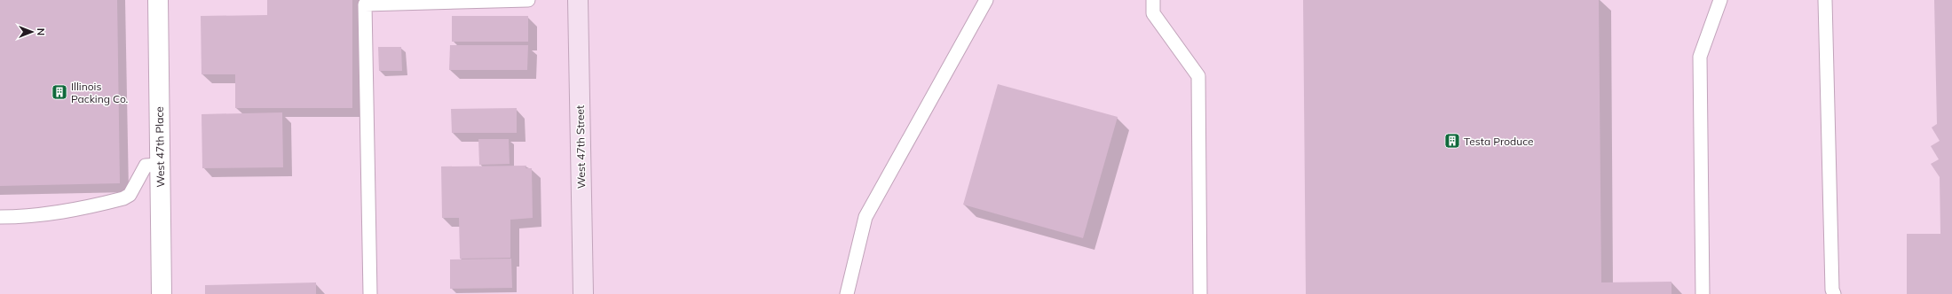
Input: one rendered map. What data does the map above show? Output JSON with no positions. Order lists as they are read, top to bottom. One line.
{"streets":{"main road":["West 47th Street"],"street":["West 47th Place"]},"places":{"building":["Illinois Packing Co.","Testa Produce"]},"north":"right"}
